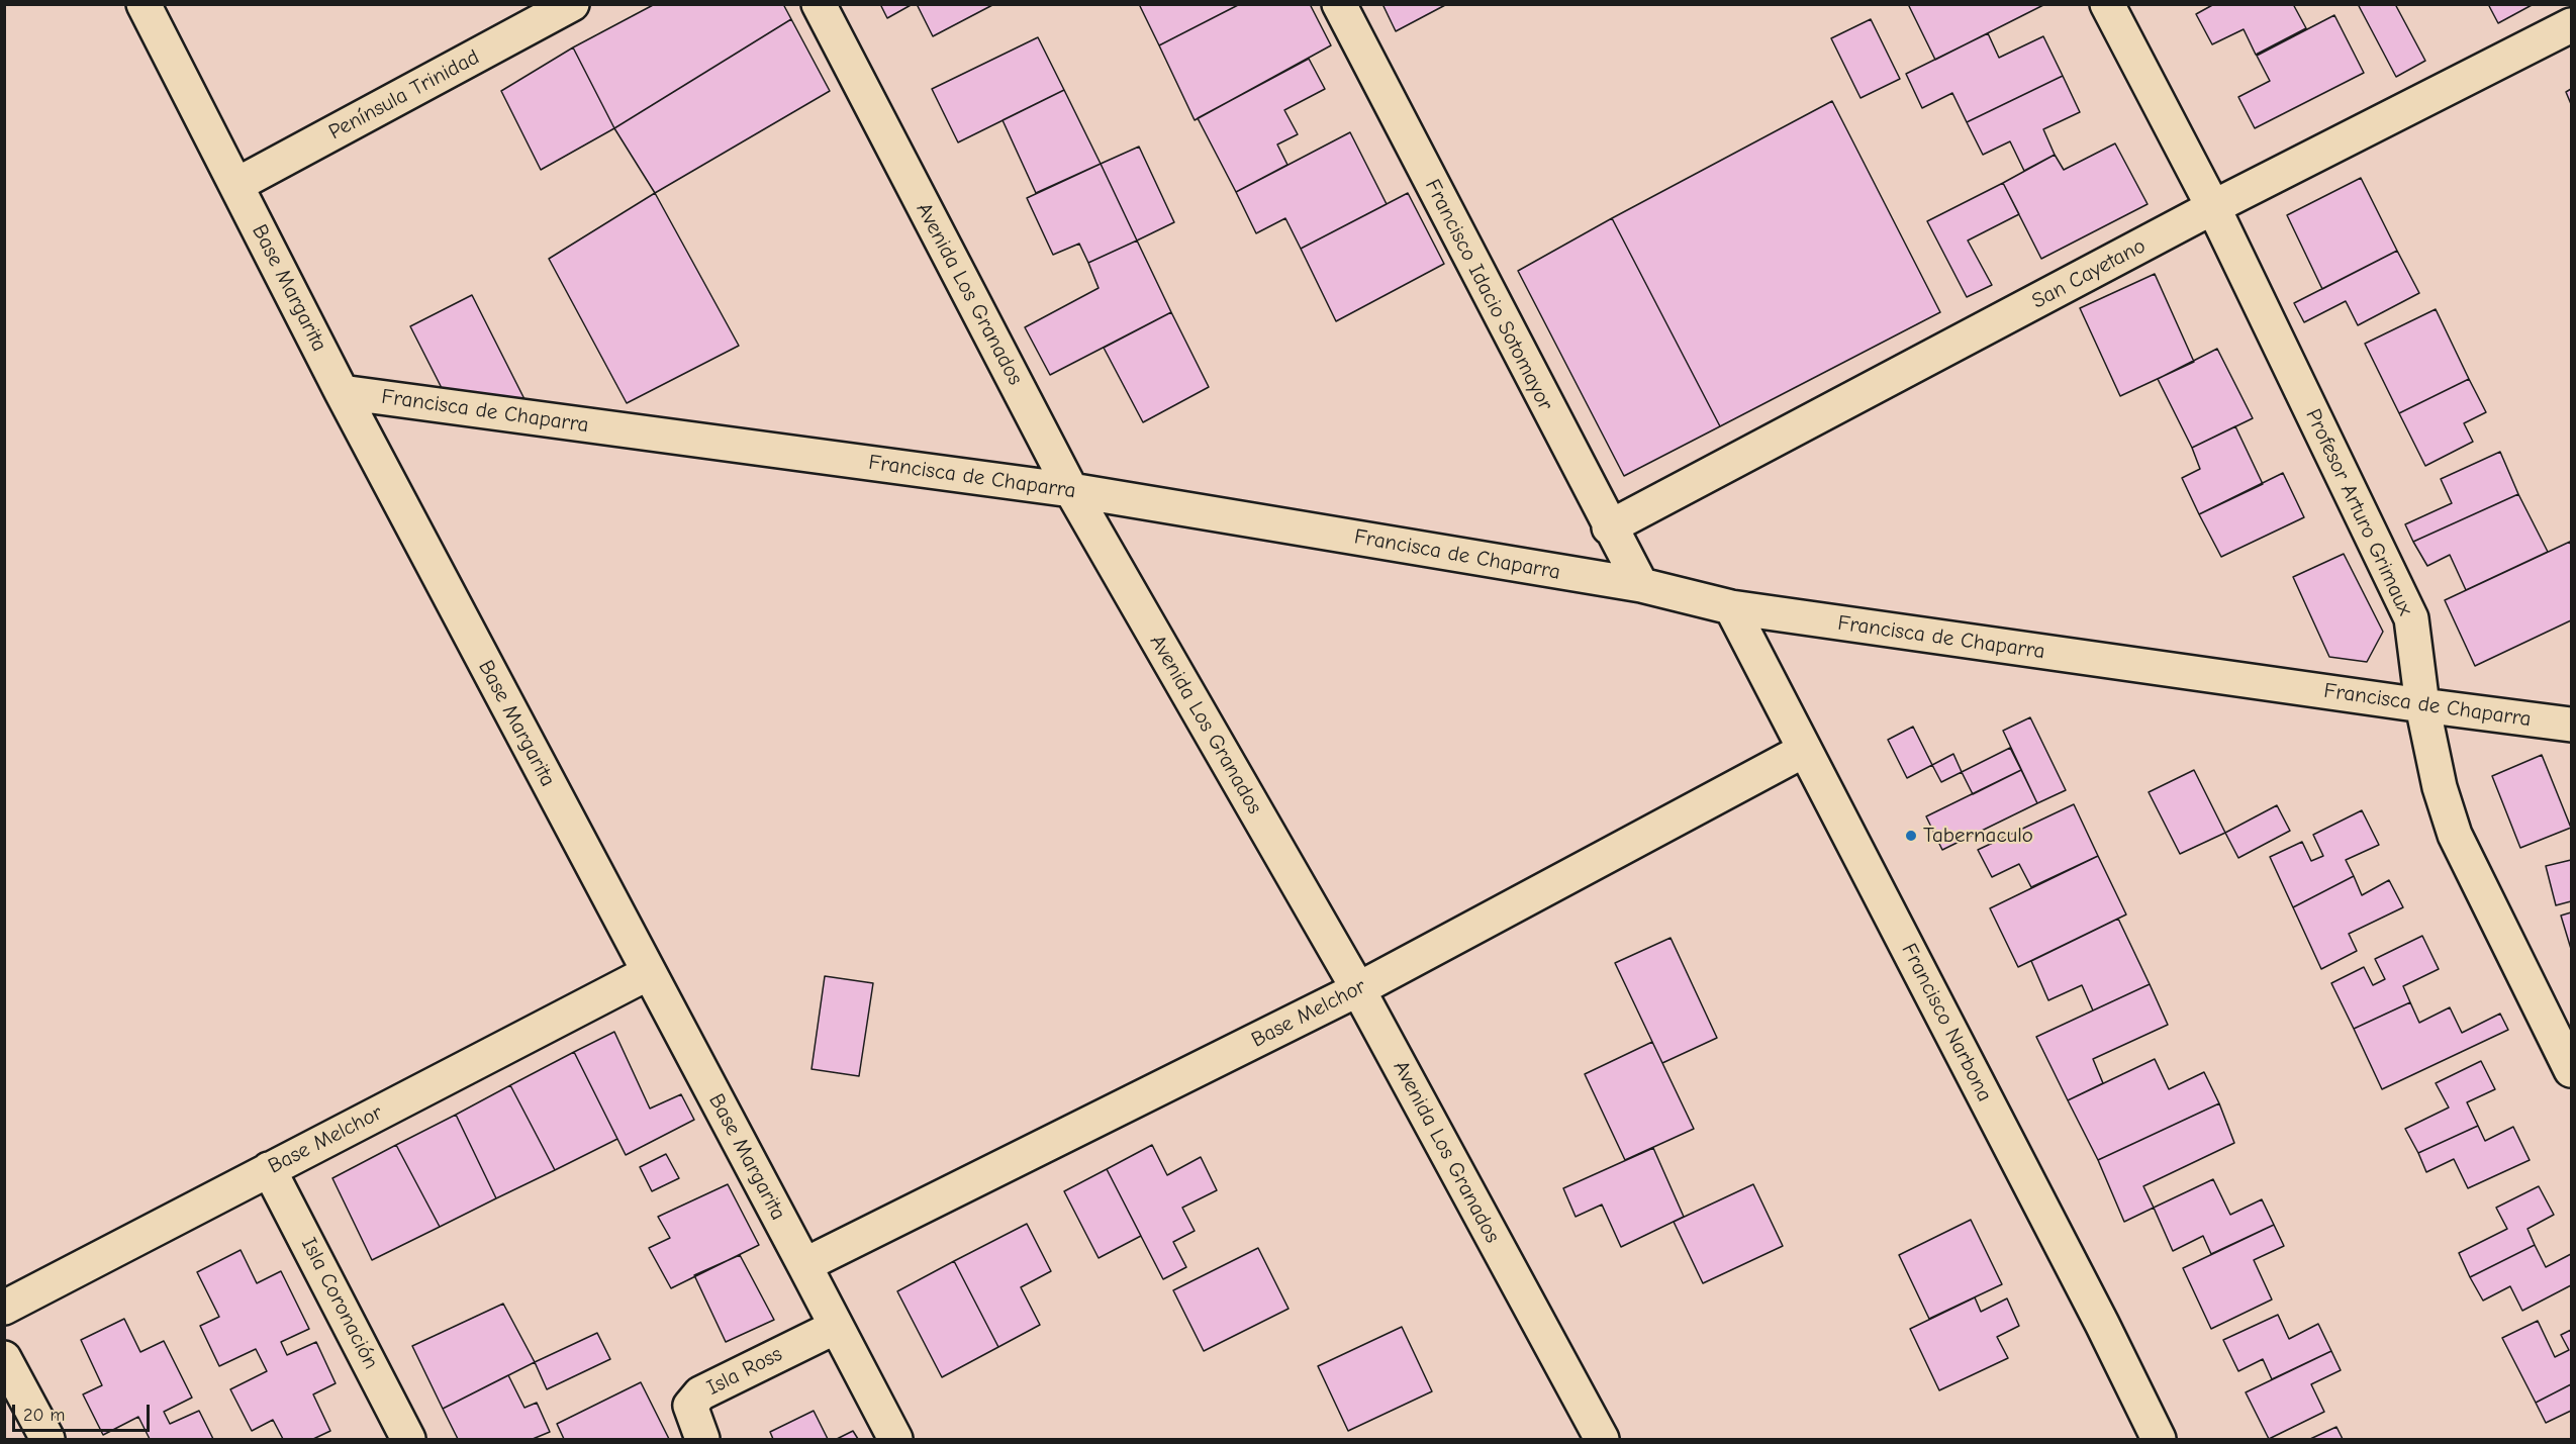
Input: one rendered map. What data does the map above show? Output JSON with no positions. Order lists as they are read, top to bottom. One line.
{"streets":{"street":["Península Trinidad","San Cayetano","Base Margarita","Avenida Los Granados","Francisco Idacio Sotomayor","Francisca de Chaparra","Profesor Arturo Grimaux","Base Melchor","Francisco Narbona","Isla Coronación","Isla Ross"]},"crossings":[["Península Trinidad","Base Margarita"],["San Cayetano","Francisco Idacio Sotomayor"],["San Cayetano","Profesor Arturo Grimaux"],["Base Margarita","Francisca de Chaparra"],["Base Margarita","Base Melchor"],["Base Margarita","Isla Ross"],["Avenida Los Granados","Francisca de Chaparra"],["Avenida Los Granados","Base Melchor"],["Francisco Idacio Sotomayor","Francisca de Chaparra"],["Francisca de Chaparra","Profesor Arturo Grimaux"],["Francisca de Chaparra","Francisco Narbona"],["Base Melchor","Francisco Narbona"],["Base Melchor","Isla Coronación"]],"places":["Tabernaculo"],"scale_bar":"20 m"}
